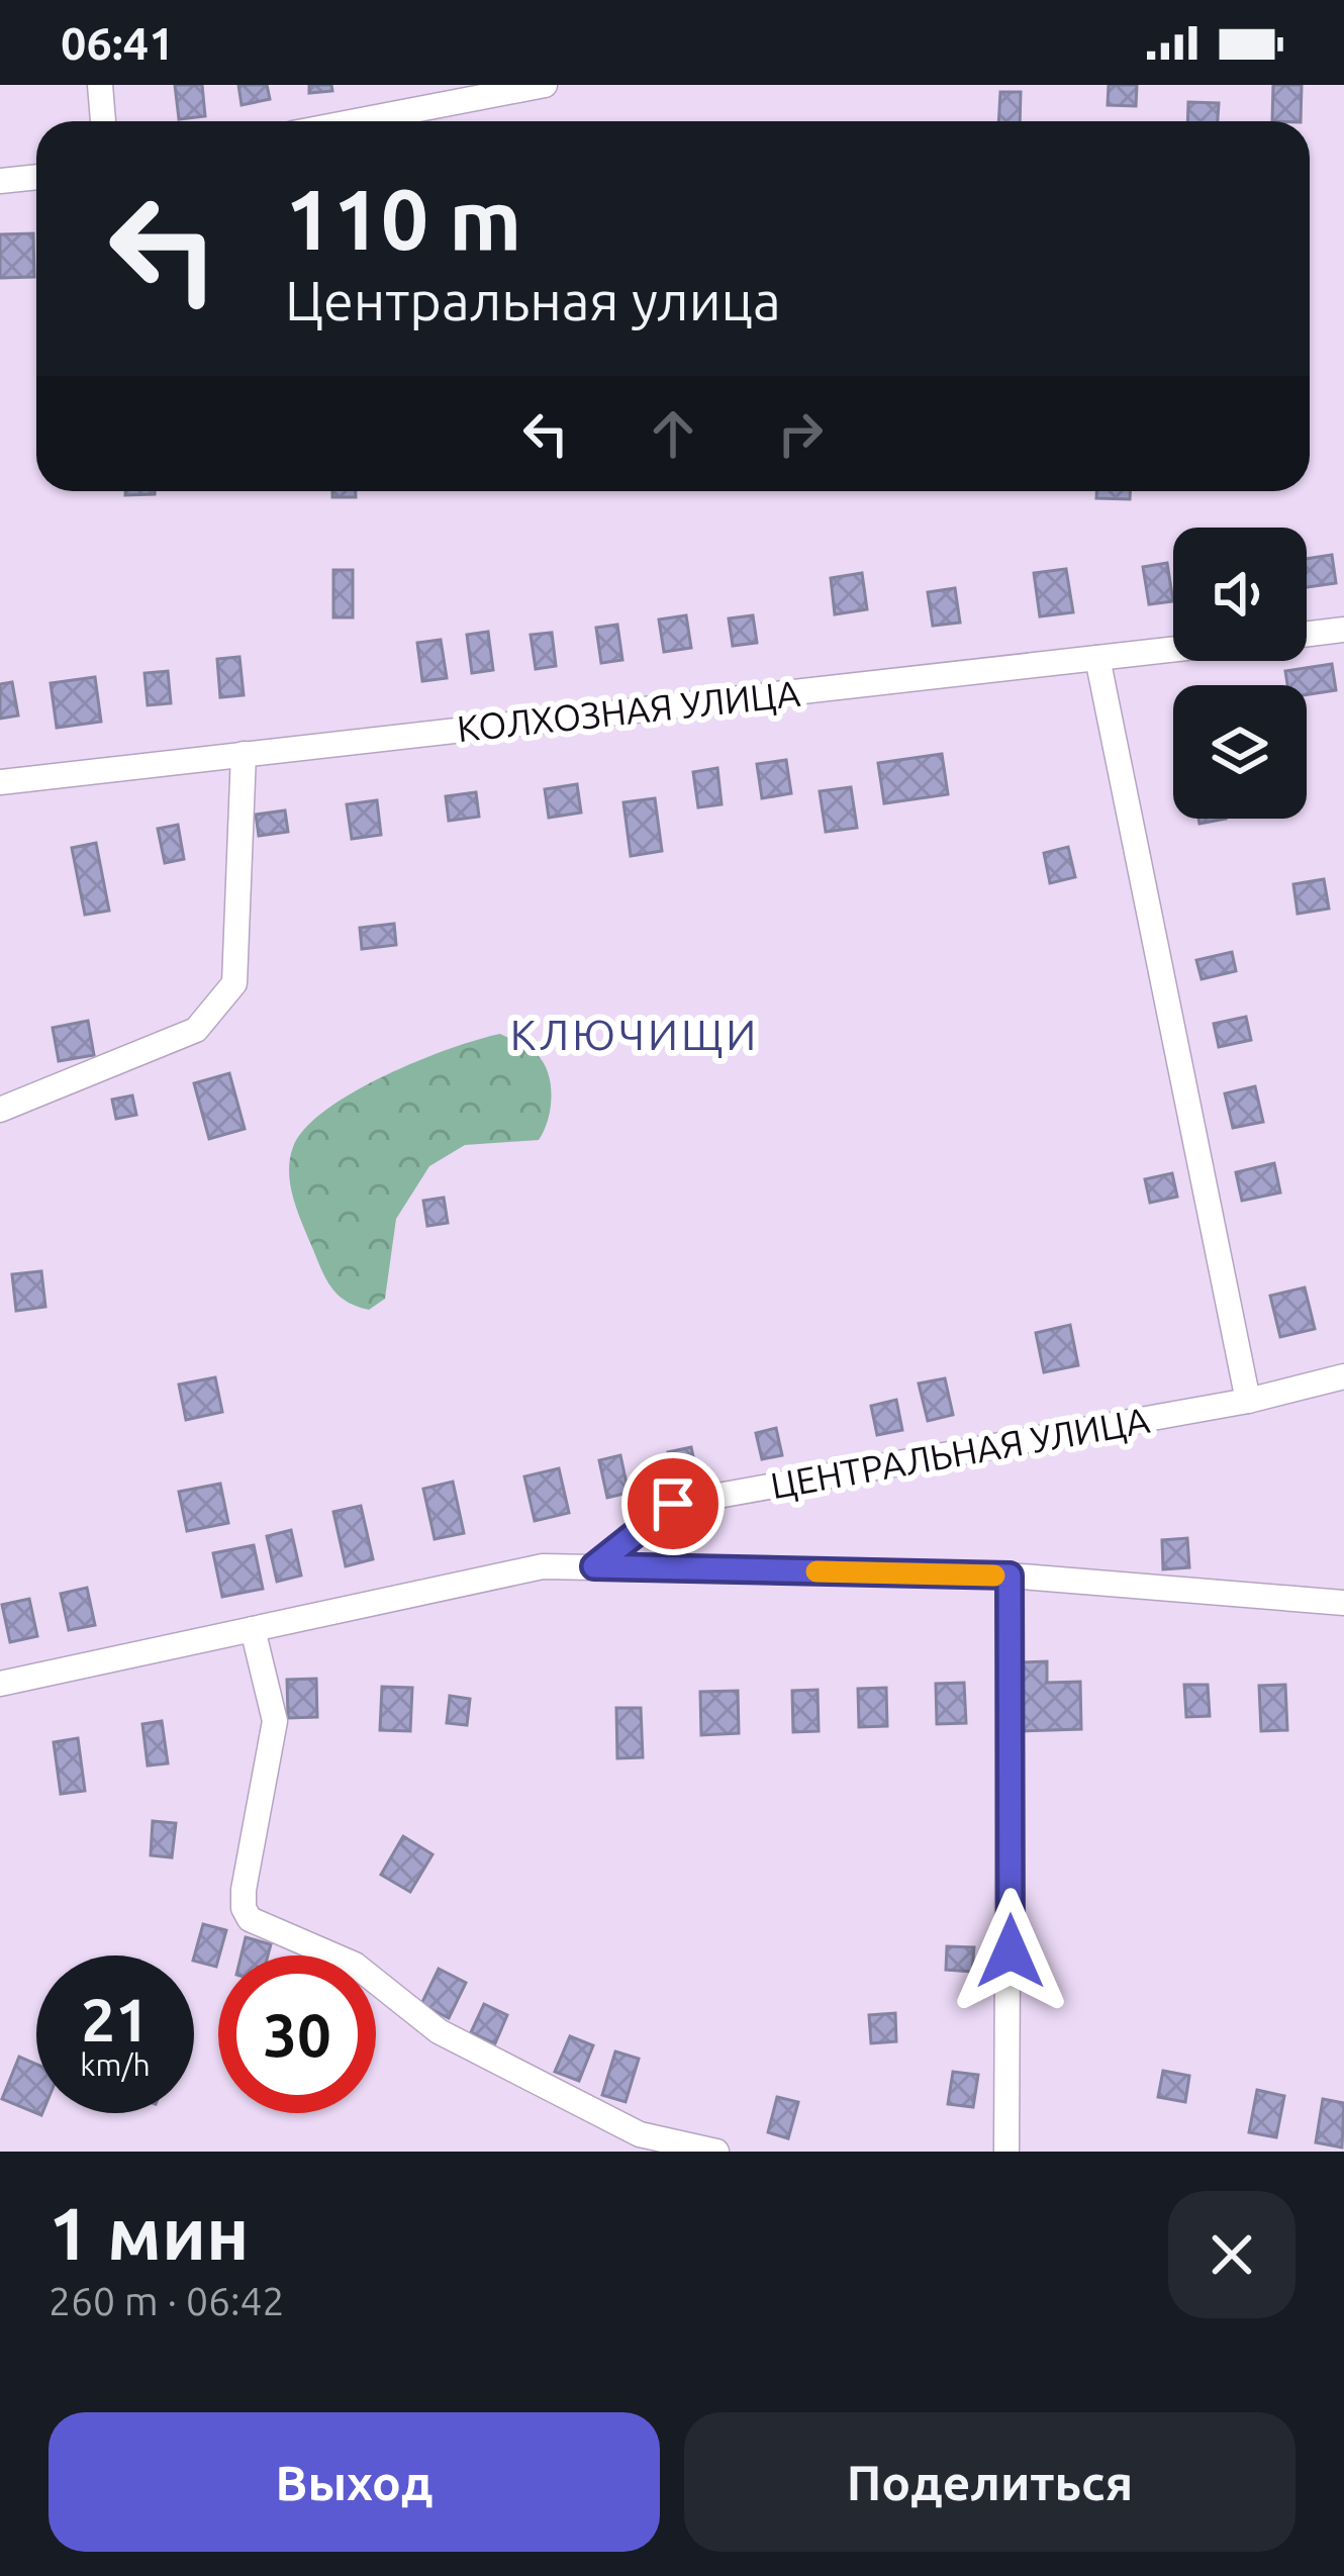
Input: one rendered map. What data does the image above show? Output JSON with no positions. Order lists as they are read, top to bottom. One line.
{"streets":{"street":["КОЛХОЗНАЯ УЛИЦА","ЦЕНТРАЛЬНАЯ УЛИЦА"]},"districts":["КЛЮЧИЩИ"],"page":{"status":"06:41","turn":["110 m","Центральная улица"],"speed":"21 km/h","limit":"30","heading":["1 мин","260 m · 06:42"],"buttons":["Выход","Поделиться"]}}
